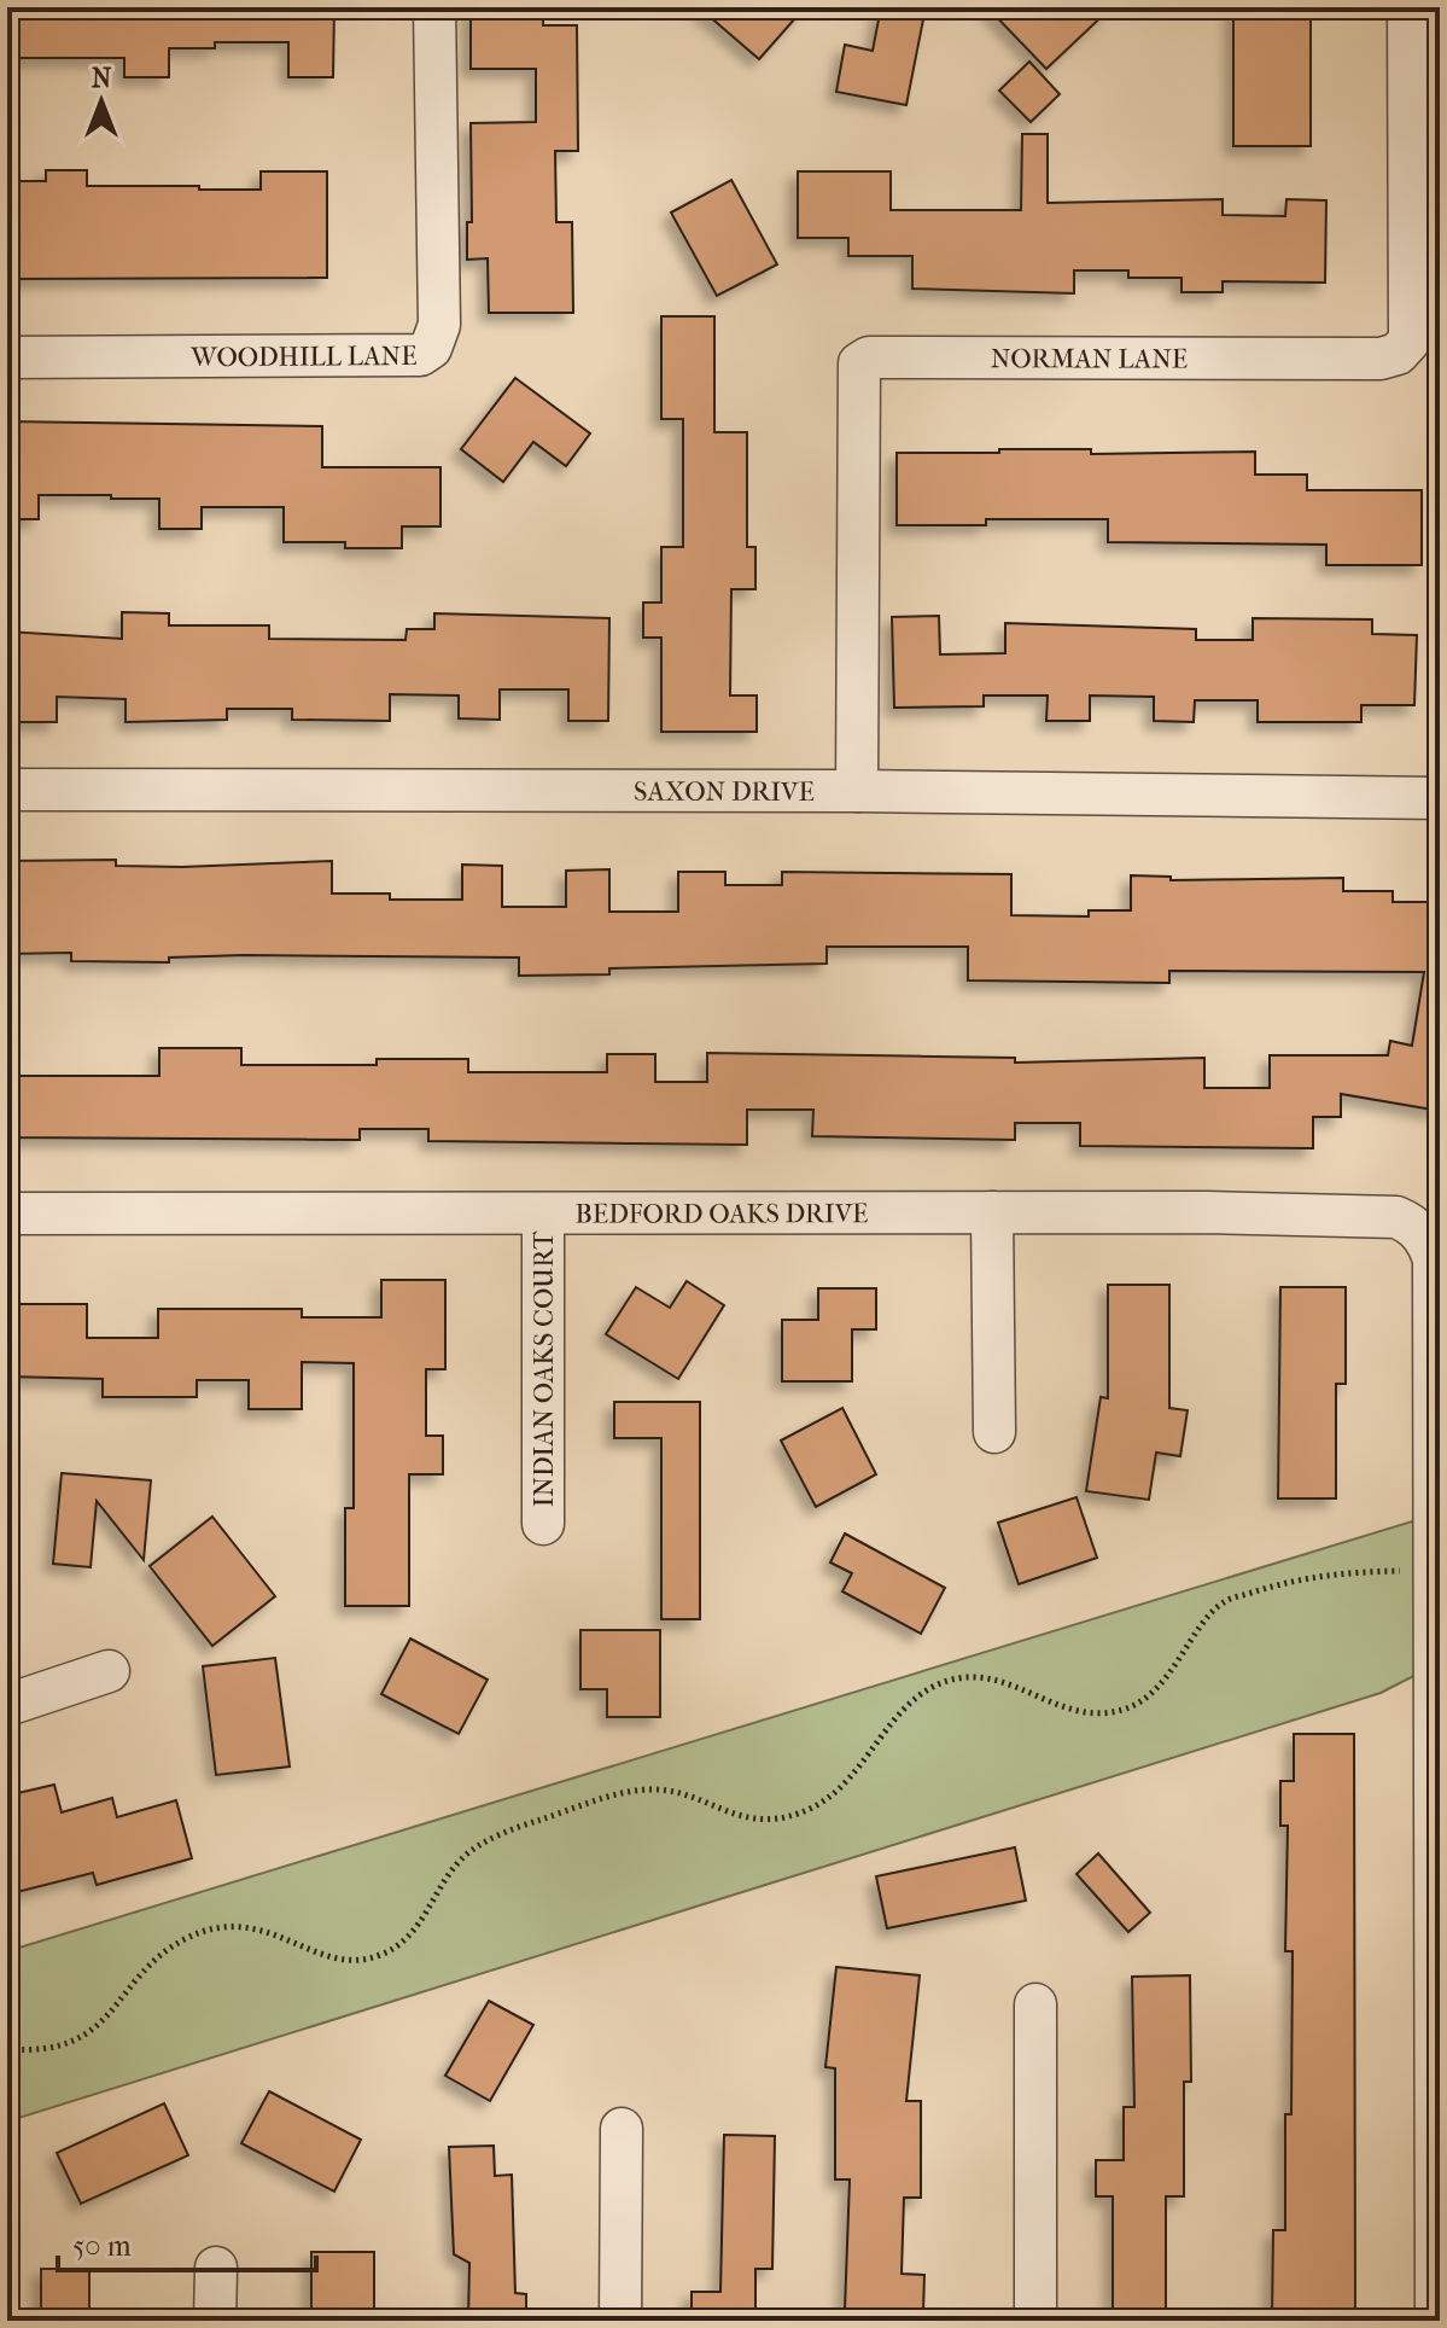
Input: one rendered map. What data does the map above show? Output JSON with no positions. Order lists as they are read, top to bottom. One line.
{"streets":{"street":["WOODHILL LANE","NORMAN LANE","SAXON DRIVE","BEDFORD OAKS DRIVE","INDIAN OAKS COURT"]},"crossings":[["NORMAN LANE","SAXON DRIVE"],["BEDFORD OAKS DRIVE","INDIAN OAKS COURT"]],"scale_bar":"50 m","north":"top"}
